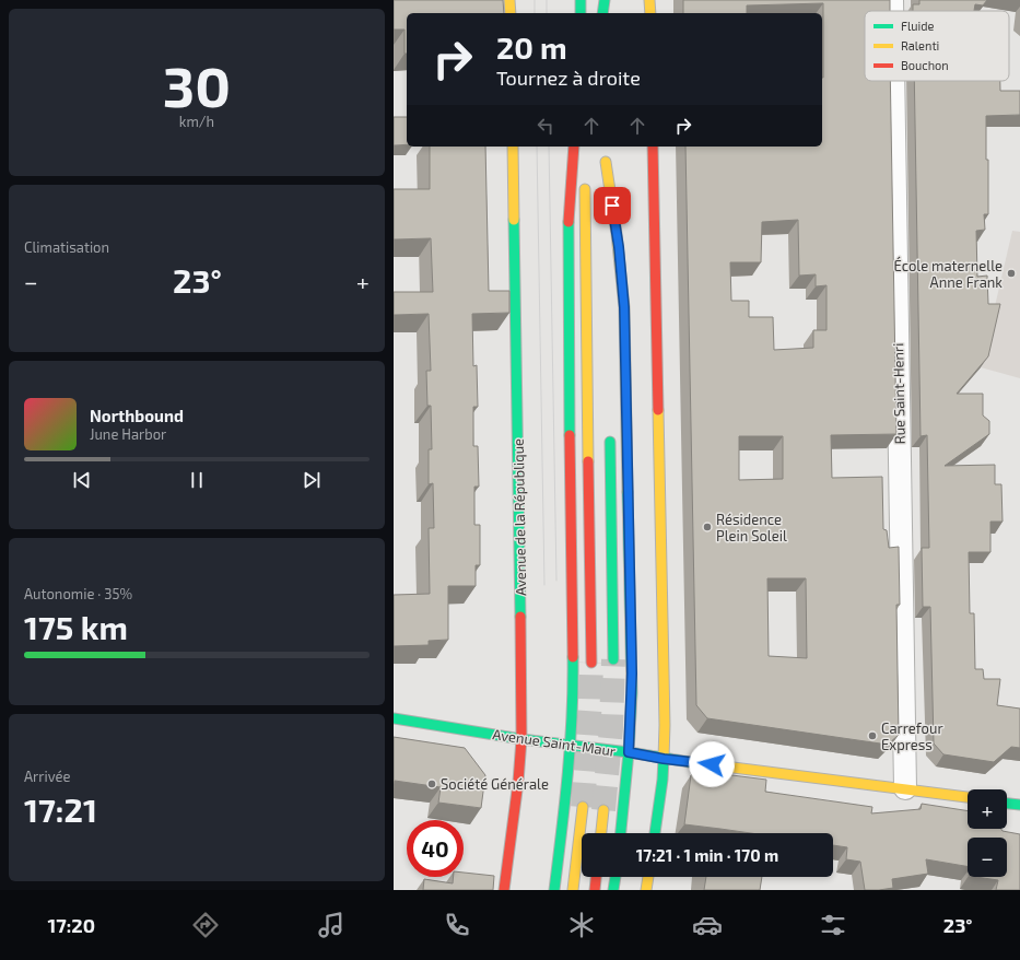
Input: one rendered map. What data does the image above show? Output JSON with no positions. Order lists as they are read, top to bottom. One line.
{"streets":{"main road":["Avenue de la République","Avenue Saint-Maur"],"street":["Rue Saint-Henri"]},"crossings":[["Rue Saint-Henri","Avenue Saint-Maur"],["Avenue de la République","Avenue Saint-Maur"]],"places":["École maternelle Anne Frank","Résidence Plein Soleil","Carrefour Express","Société Générale"],"legend":["Fluide","Ralenti","Bouchon"],"page":{"tile":[["30","km/h"],"Climatisation",["Autonomie · 35%","175 km"],["Arrivée","17:21"]],"turn":["20 m","Tournez à droite"],"heat":["−","23°","+"],"song":["Northbound","June Harbor"],"map_buttons":["+","−"],"limit":"40","trip":"17:21 · 1 min · 170 m","tabs":["17:20","23°"]}}
